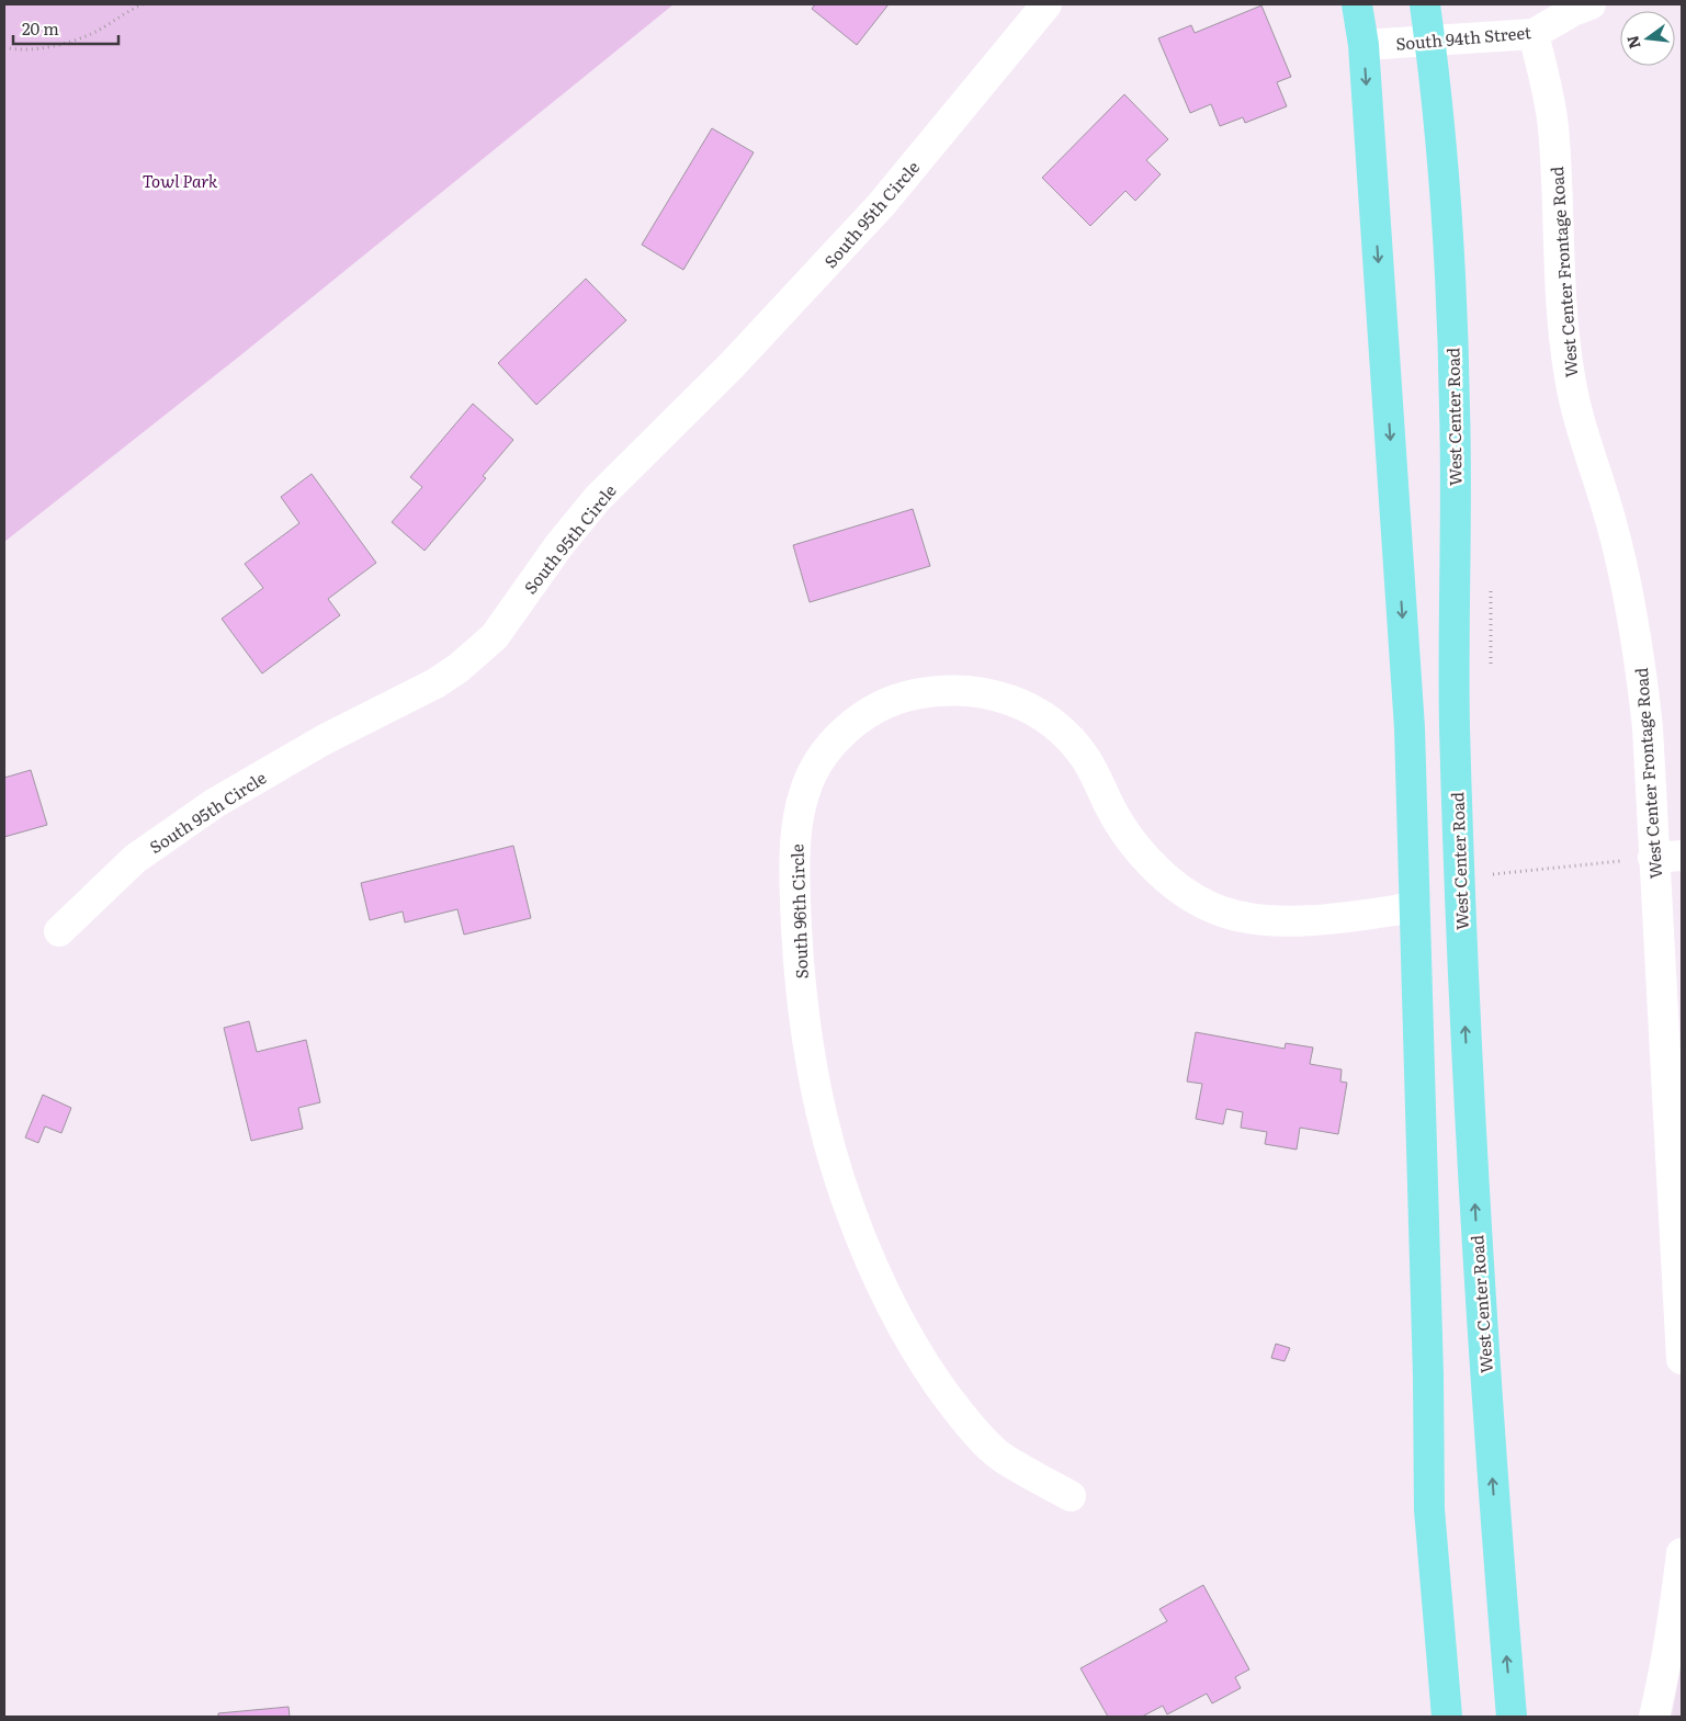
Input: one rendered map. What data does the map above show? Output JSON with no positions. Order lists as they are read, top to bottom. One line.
{"streets":{"main road":["West Center Road"],"street":["South 94th Street","South 95th Circle","West Center Frontage Road","South 96th Circle"]},"crossings":[["South 94th Street","West Center Frontage Road"],["South 94th Street","West Center Road"]],"parks":["Towl Park"],"scale_bar":"20 m","north":"left"}
